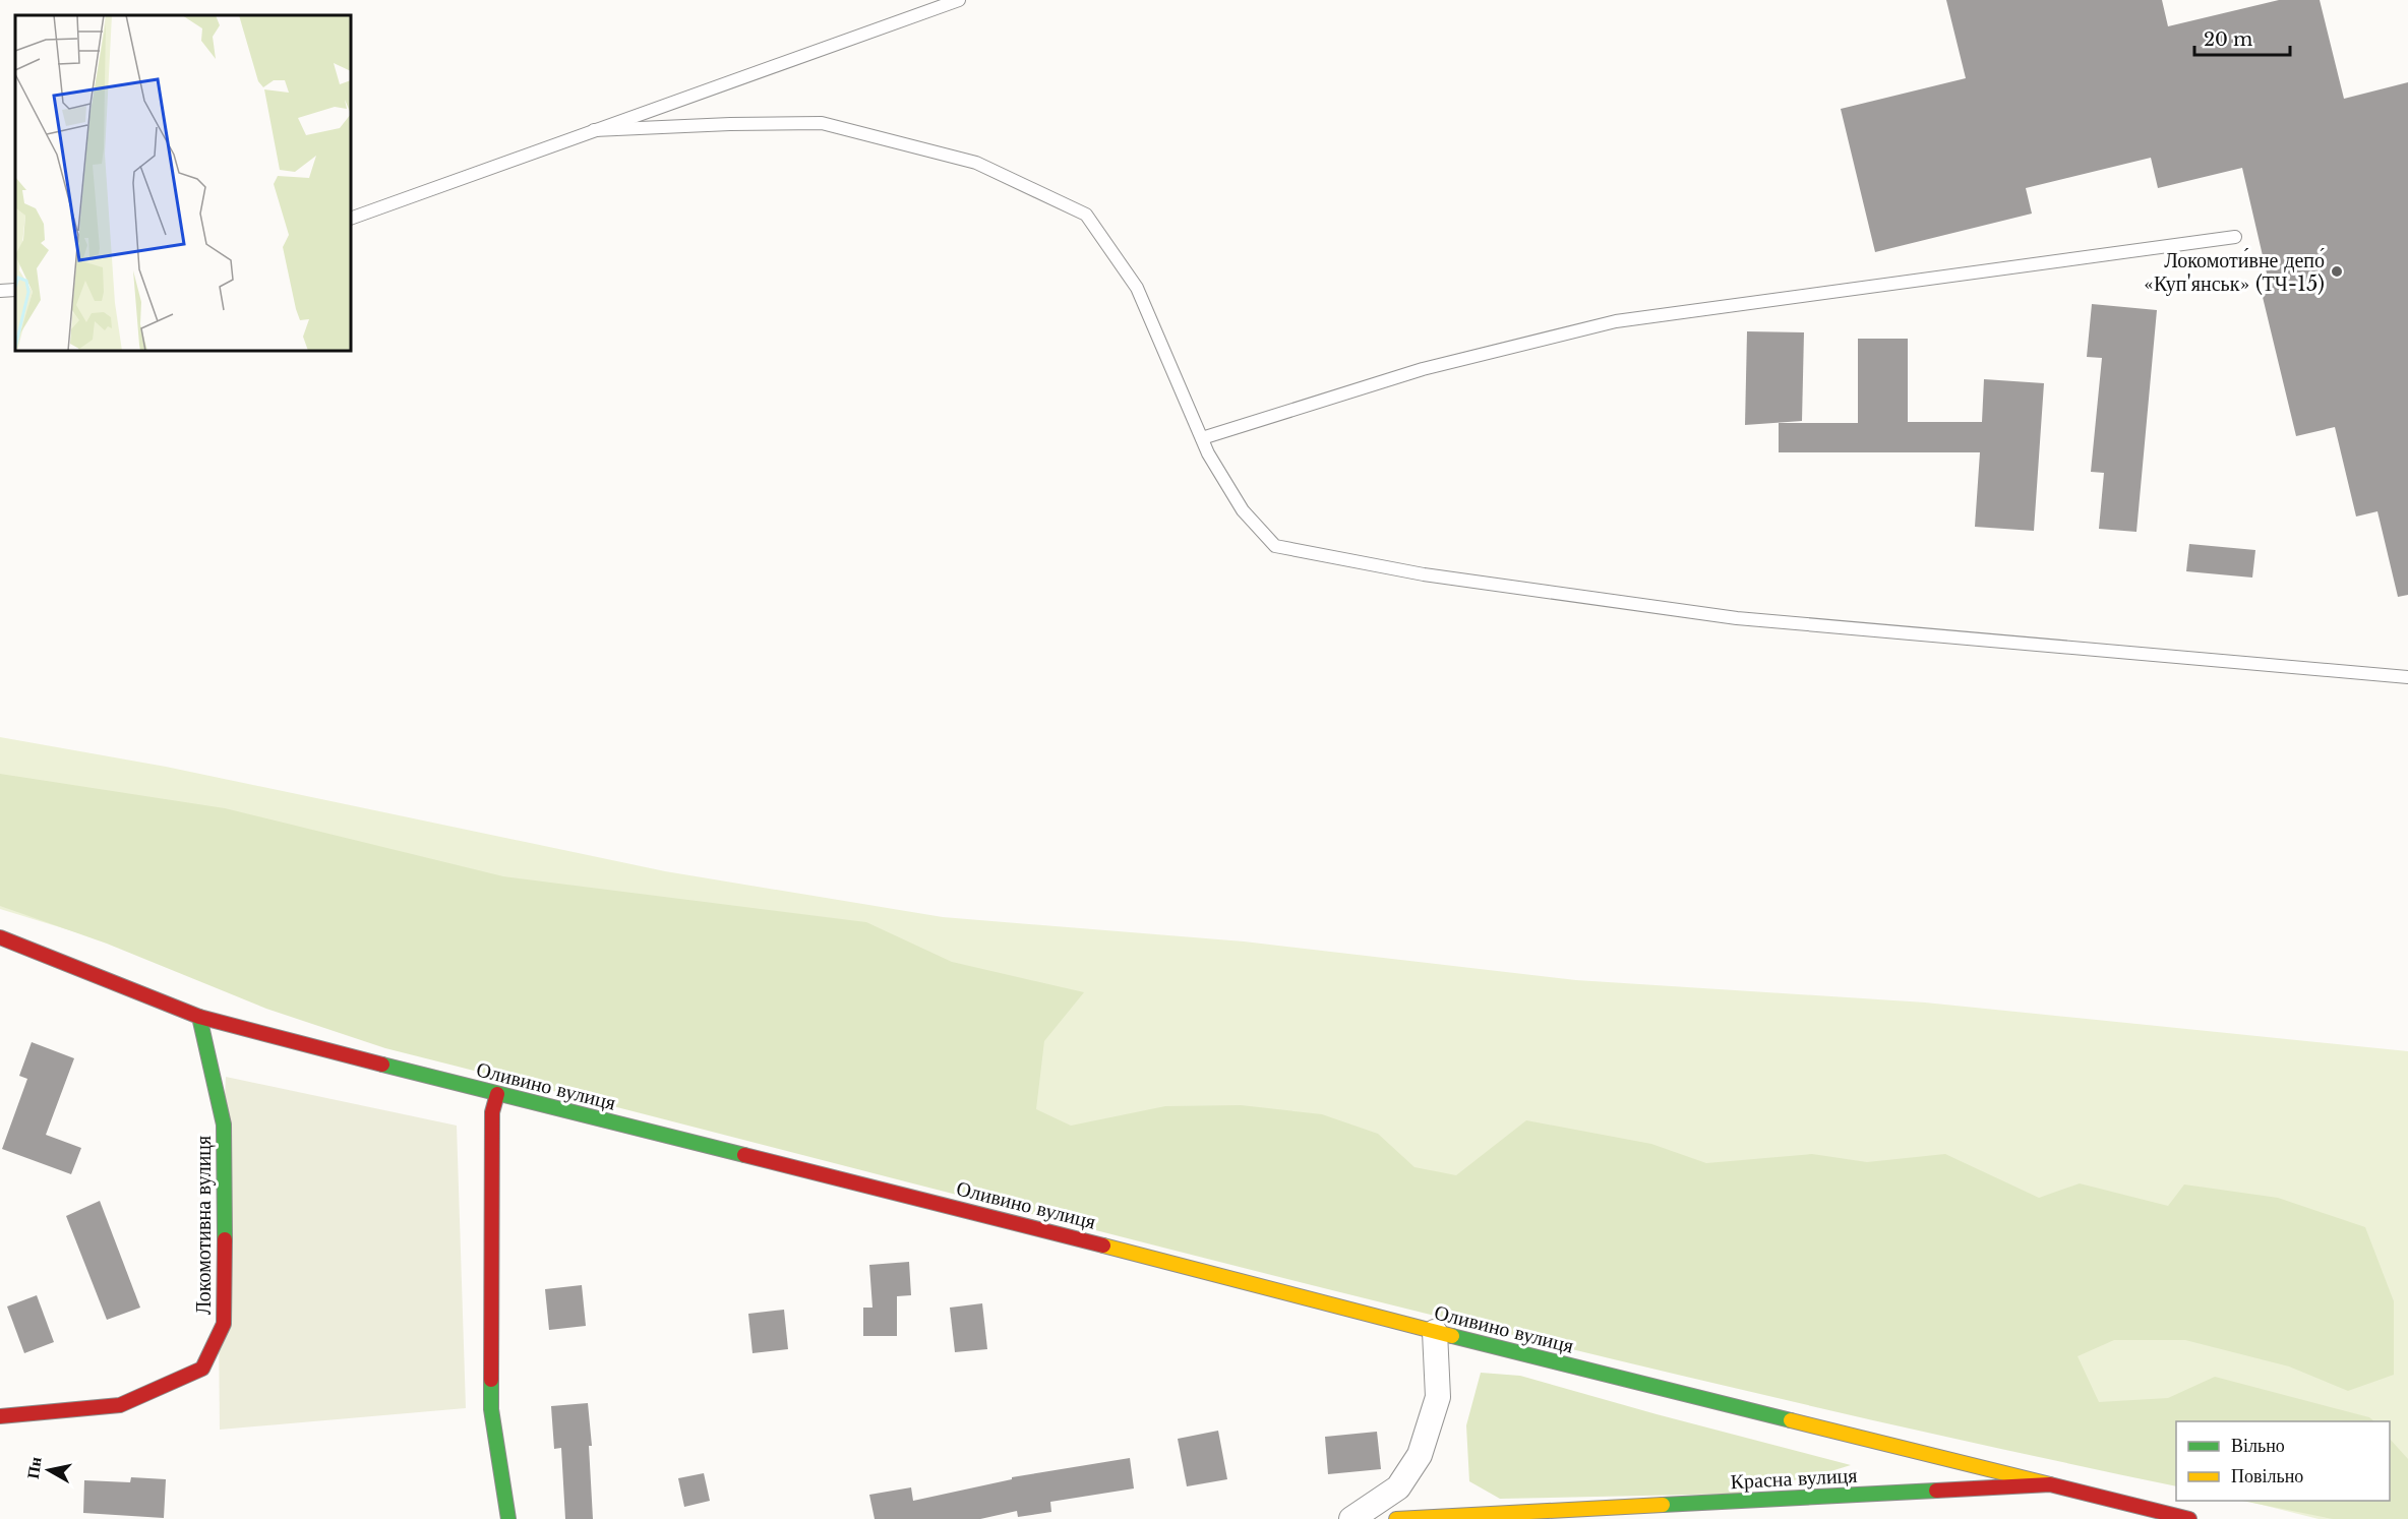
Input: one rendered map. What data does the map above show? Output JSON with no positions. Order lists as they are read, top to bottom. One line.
{"streets":{"street":["Оливино вулиця","Локомотивна вулиця","Красна вулиця"]},"crossings":[["Оливино вулиця","Локомотивна вулиця"],["Оливино вулиця","Красна вулиця"]],"places":["Локомоти́вне депо́ «Куп'янськ» (ТЧ-15)"],"legend":["Вільно","Повільно"],"scale_bar":"20 m","north":"left"}
